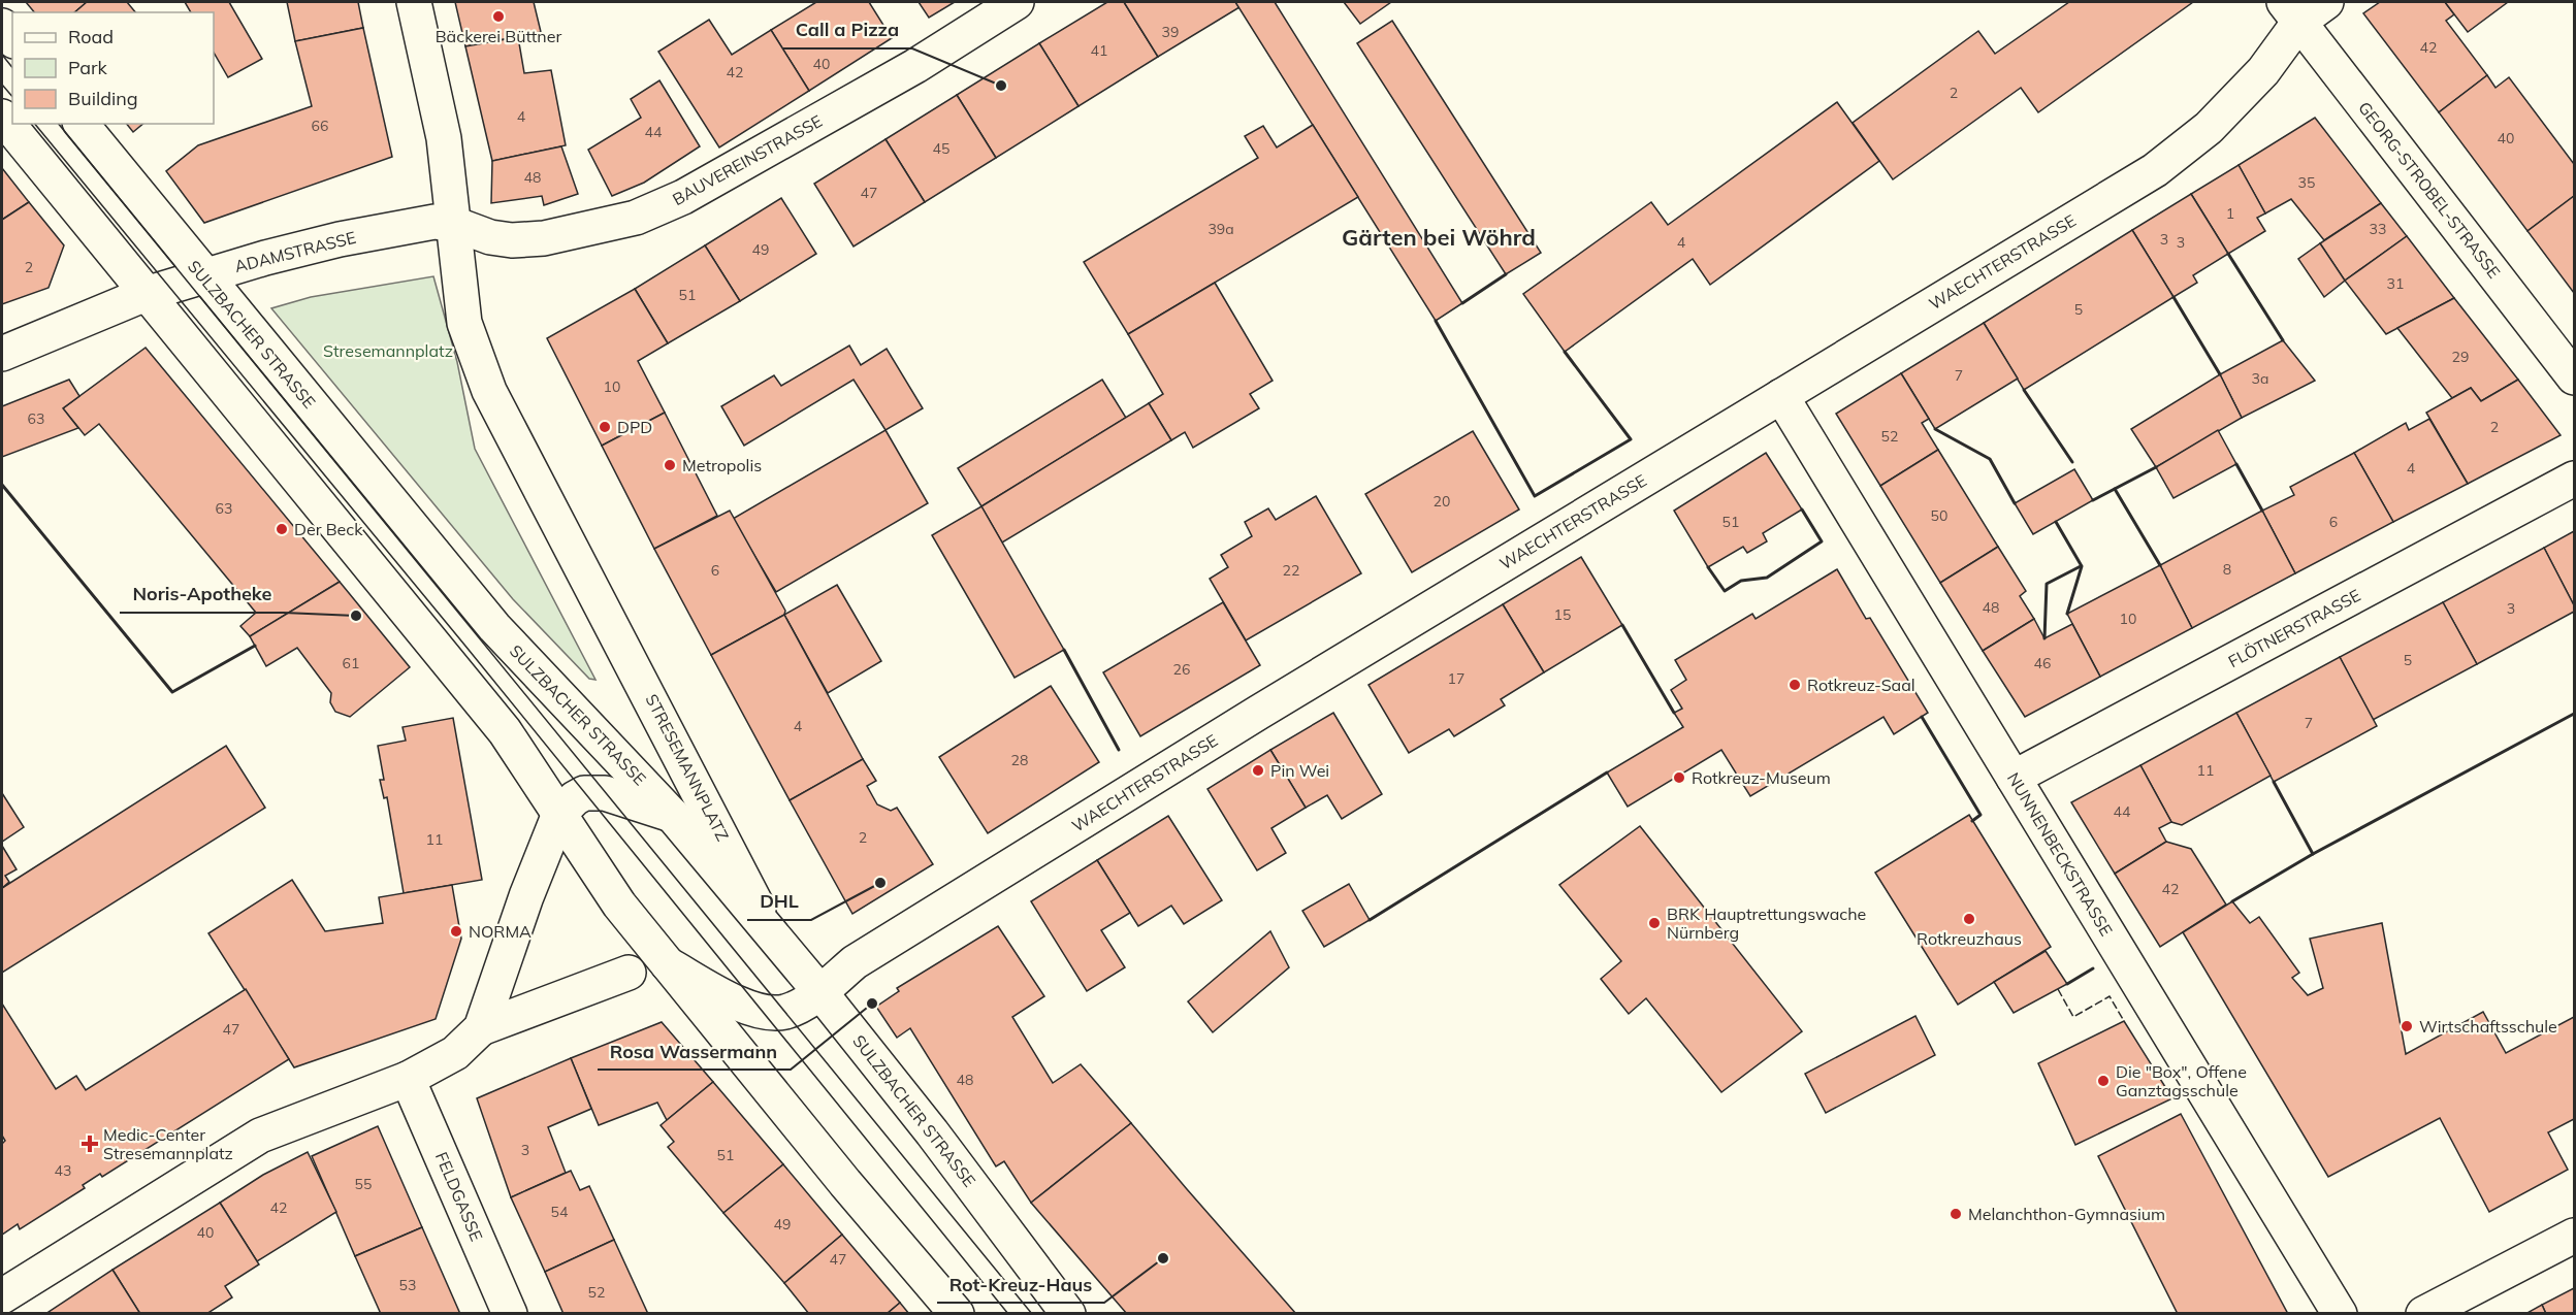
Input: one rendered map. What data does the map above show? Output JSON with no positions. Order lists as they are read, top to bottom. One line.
{"streets":{"street":["BAUVEREINSTRASSE","GEORG-STROBEL-STRASSE","ADAMSTRASSE","WAECHTERSTRASSE","SULZBACHER STRASSE","FLÖTNERSTRASSE","STRESEMANNPLATZ","NUNNENBECKSTRASSE","FELDGASSE"]},"crossings":[["BAUVEREINSTRASSE","ADAMSTRASSE"],["BAUVEREINSTRASSE","STRESEMANNPLATZ"],["GEORG-STROBEL-STRASSE","WAECHTERSTRASSE"],["ADAMSTRASSE","SULZBACHER STRASSE"],["ADAMSTRASSE","STRESEMANNPLATZ"],["WAECHTERSTRASSE","SULZBACHER STRASSE"],["WAECHTERSTRASSE","NUNNENBECKSTRASSE"],["SULZBACHER STRASSE","STRESEMANNPLATZ"],["FLÖTNERSTRASSE","NUNNENBECKSTRASSE"]],"districts":["Gärten bei Wöhrd"],"parks":["Stresemannplatz"],"places":{"other":["Bäckerei Büttner","Call a Pizza","DPD","Metropolis","Der Beck","Noris-Apotheke","Rotkreuz-Saal","Pin Wei","Rotkreuz-Museum","DHL","Rotkreuzhaus","BRK Hauptrettungswache Nürnberg","NORMA","Rosa Wassermann","Wirtschaftsschule","Die \"Box\", Offene Ganztagsschule","Melanchthon-Gymnasium","Rot-Kreuz-Haus"],"health":["Medic-Center Stresemannplatz"]},"house_numbers":["39","42","41","40","42","2","4","66","44","40","45","48","35","47","1","39a","33","3","4","3","49","2","31","51","5","29","7","3a","10","63","2","52","4","20","63","50","51","6","8","6","22","48","3","15","10","5","61","46","26","17","7","4","28","11","44","2","11","42","47","48","3","51","43","55","42","54","49","40","47","53","52"],"legend":["Road","Park","Building"]}
